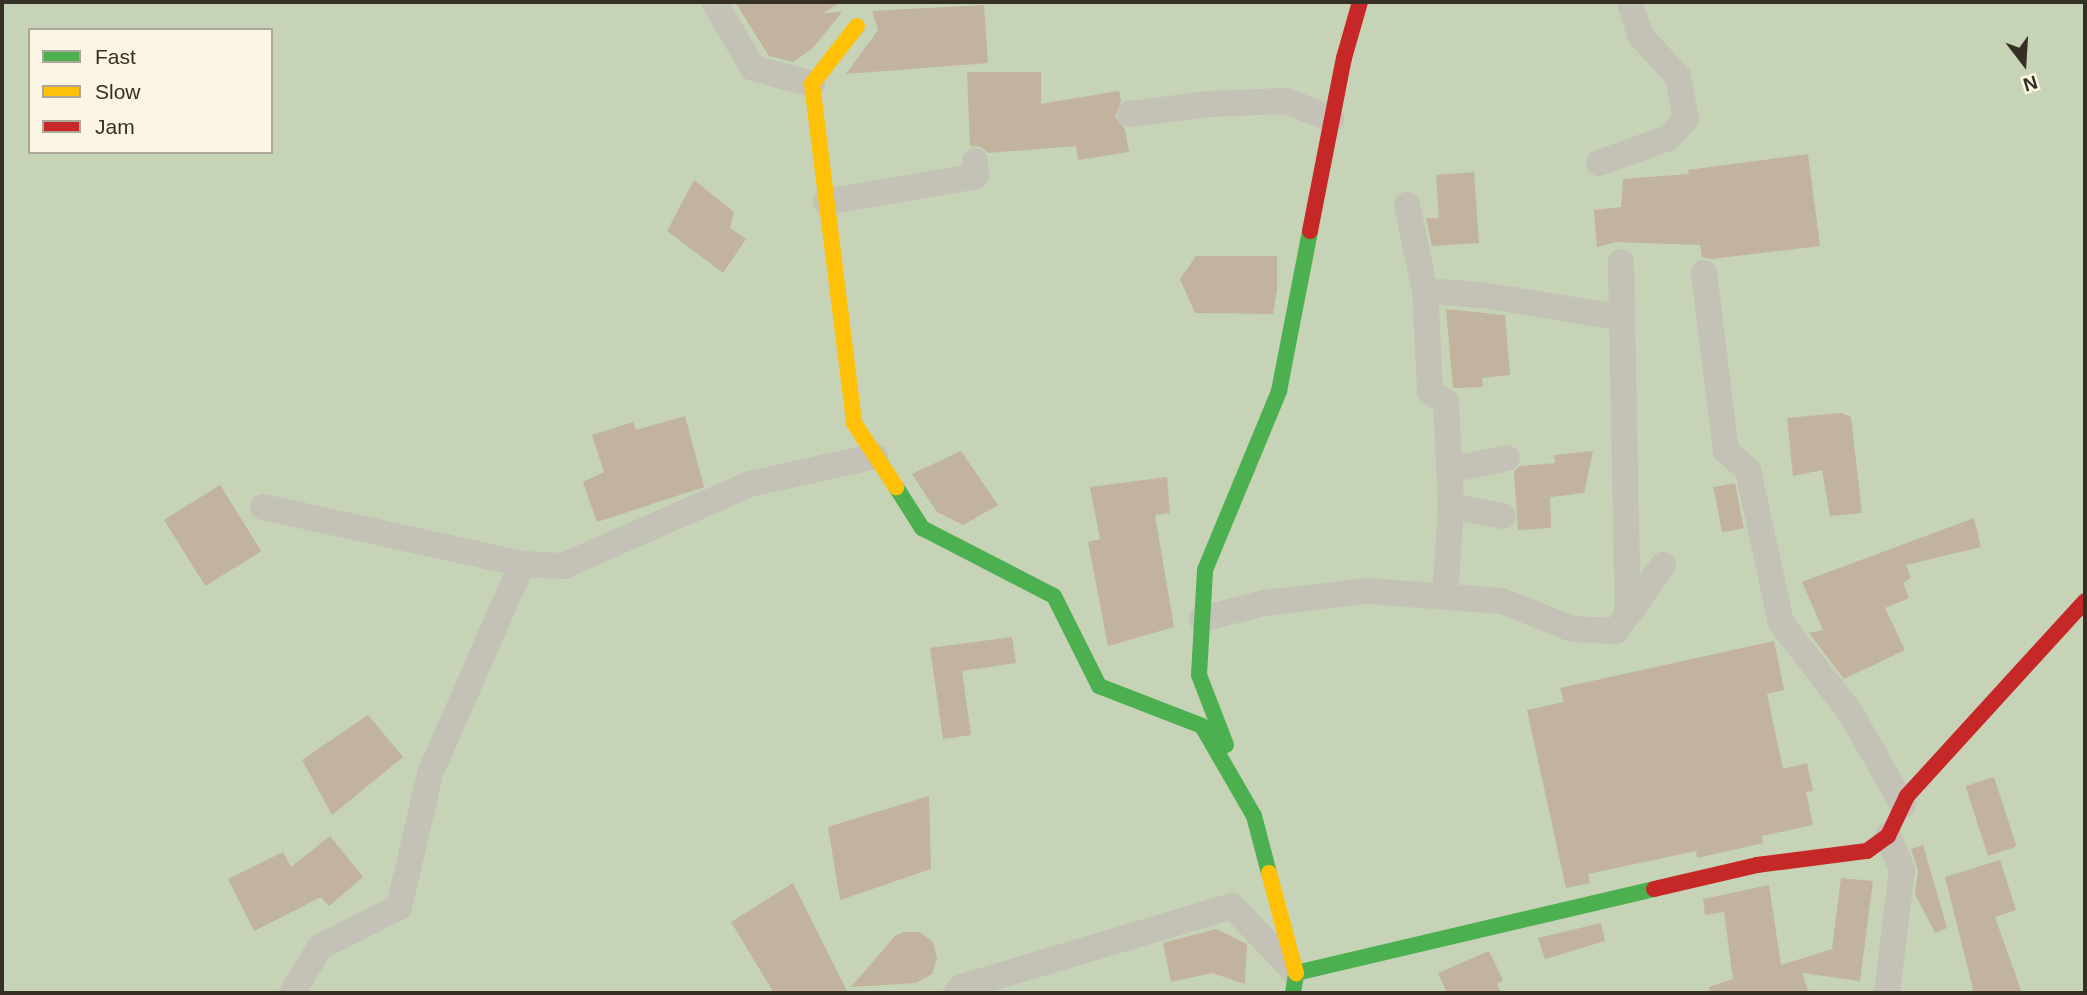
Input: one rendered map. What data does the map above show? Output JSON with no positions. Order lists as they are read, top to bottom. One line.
{"legend":["Fast","Slow","Jam"],"north":"bottom"}
